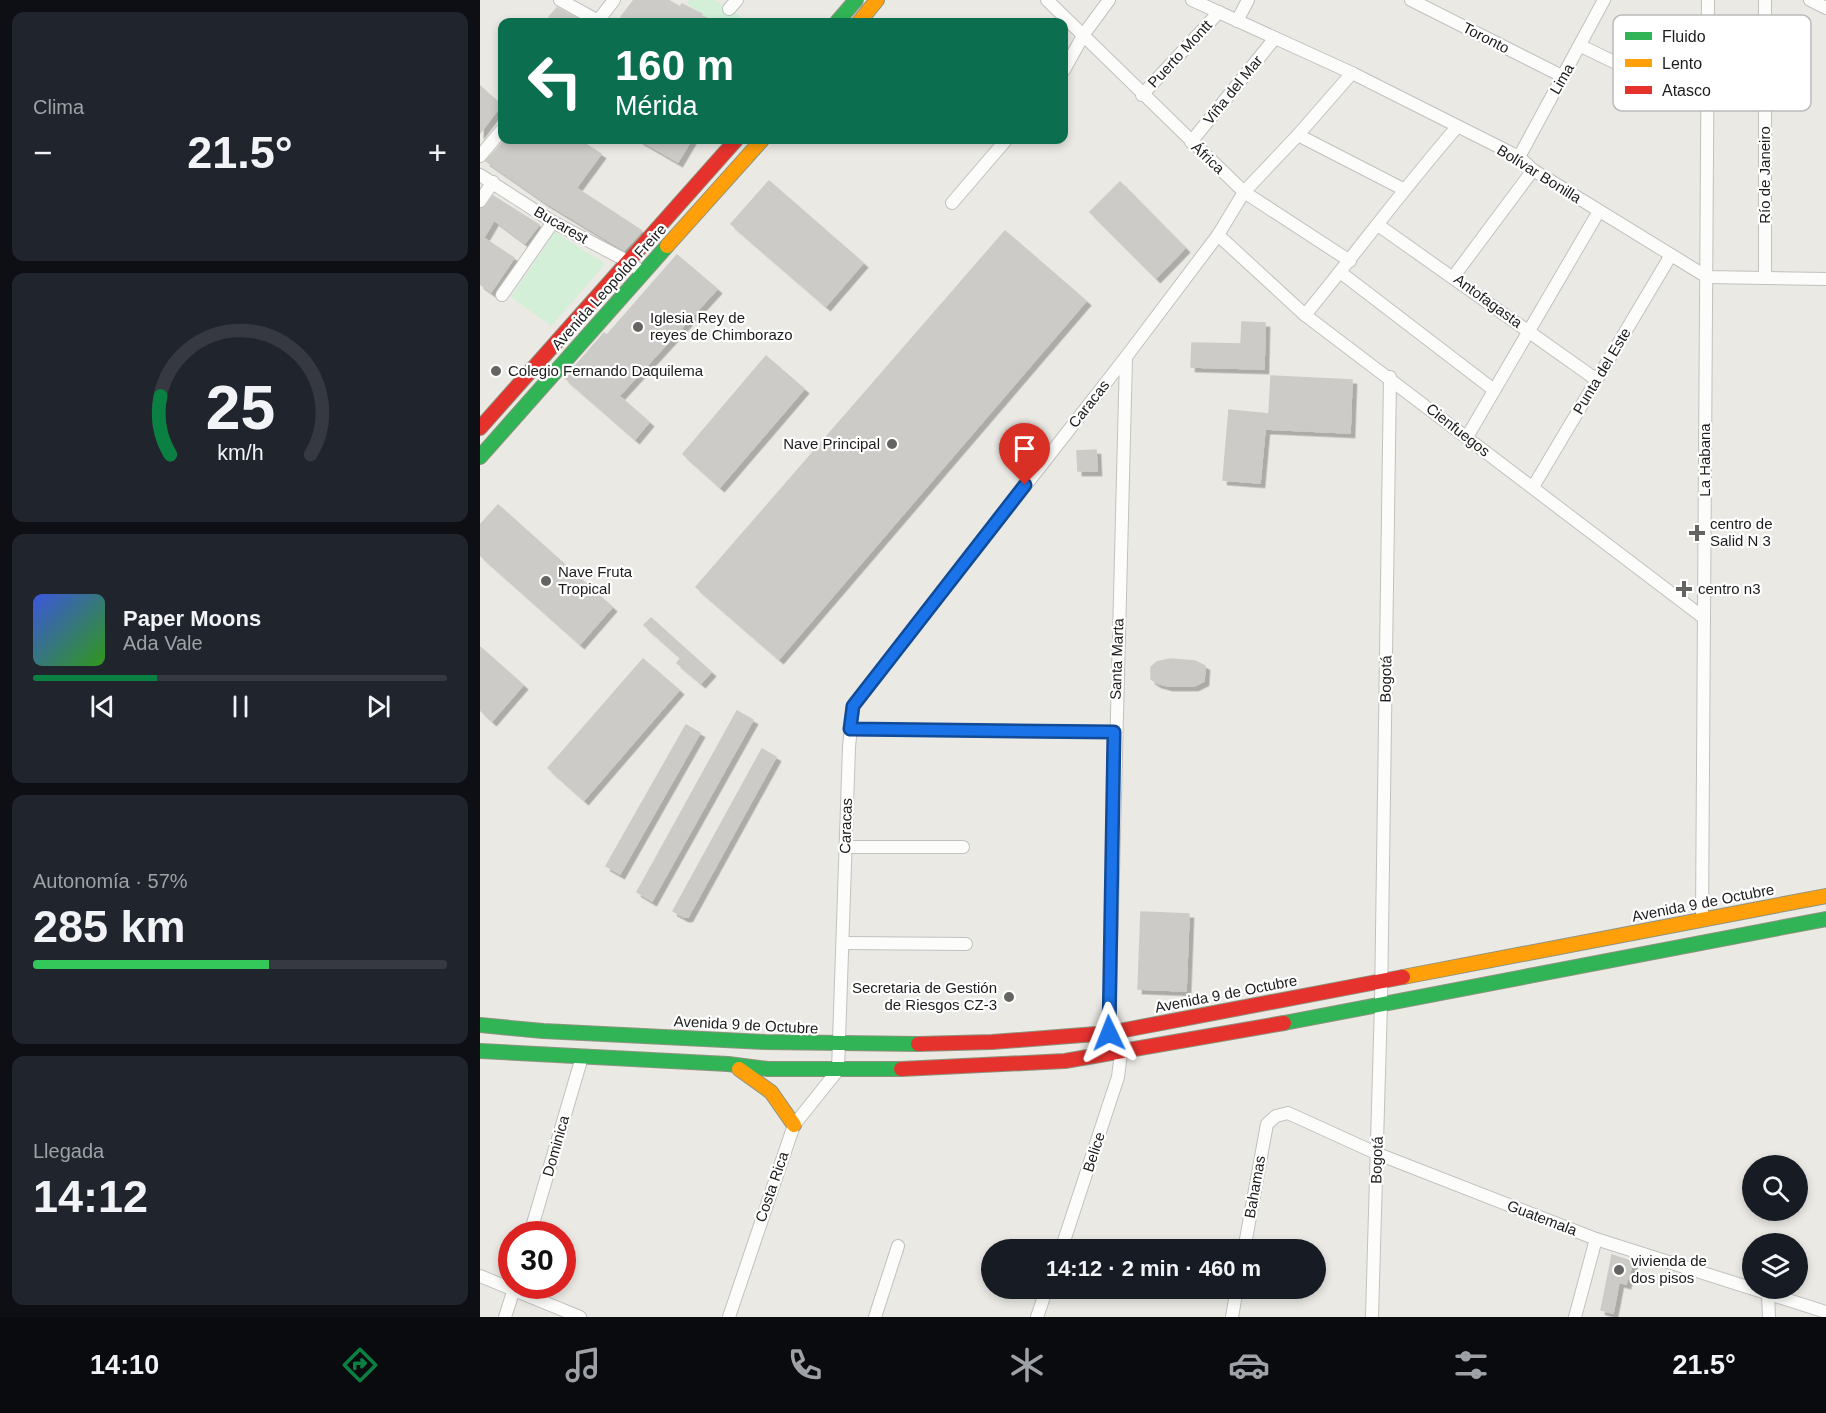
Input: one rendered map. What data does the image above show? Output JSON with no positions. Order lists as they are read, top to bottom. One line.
{"streets":{"main road":["Avenida Leopoldo Freire","Avenida 9 de Octubre"],"street":["Toronto","Puerto Montt","Lima","Viña del Mar","África","Bolívar Bonilla","Río de Janeiro","Bucarest","Antofagasta","Punta del Este","Caracas","Cienfuegos","La Habana","Santa Marta","Bogotá","Dominica","Belice","Costa Rica","Bahamas","Guatemala"]},"crossings":[["Toronto","Lima"],["Puerto Montt","África"],["Puerto Montt","Bolívar Bonilla"],["Lima","Bolívar Bonilla"],["Viña del Mar","África"],["Viña del Mar","Bolívar Bonilla"],["África","Caracas"],["Bolívar Bonilla","Punta del Este"],["Bolívar Bonilla","Caracas"],["Bolívar Bonilla","La Habana"],["Bucarest","Avenida Leopoldo Freire"],["Antofagasta","Punta del Este"],["Punta del Este","Cienfuegos"],["Caracas","Cienfuegos"],["Caracas","Santa Marta"],["Caracas","Avenida 9 de Octubre"],["Caracas","Costa Rica"],["Cienfuegos","La Habana"],["Cienfuegos","Bogotá"],["La Habana","Avenida 9 de Octubre"],["Santa Marta","Avenida 9 de Octubre"],["Bogotá","Avenida 9 de Octubre"],["Bogotá","Guatemala"],["Bahamas","Guatemala"]],"places":{"other":["Iglesia Rey de reyes de Chimborazo","Colegio Fernando Daquilema","Nave Principal","Nave Fruta Tropical","Secretaria de Gestión de Riesgos CZ-3","vivienda de dos pisos"],"health":["centro de Salid N 3","centro n3"]},"legend":["Fluido","Lento","Atasco"],"page":{"tile":["Clima",["Autonomía · 57%","285 km"],["Llegada","14:12"]],"turn":["160 m","Mérida"],"heat":["−","21.5°","+"],"song":["Paper Moons","Ada Vale"],"limit":"30","trip":"14:12 · 2 min · 460 m","tabs":["14:10","21.5°"],"gauge":["25","km/h"]}}
